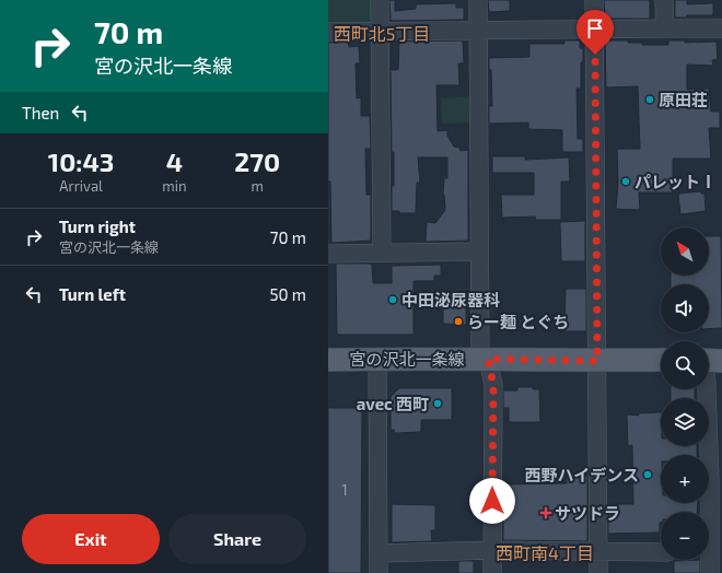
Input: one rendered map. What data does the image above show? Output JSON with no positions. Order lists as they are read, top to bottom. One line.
{"streets":{"main road":["宮の沢北一条線"]},"districts":["西町北5丁目","西町南4丁目"],"places":{"other":["原田荘","パレットⅠ","中田泌尿器科","らー麺 とぐち","avec 西町","西野ハイデンス"],"health":["サツドラ"]},"house_numbers":["1"],"north":"top left","page":{"turn":["70 m","宮の沢北一条線"],"then":"Then","eta":["10:43","Arrival","4","min","270","m"],"list":[{"name":"Turn right","note":"宮の沢北一条線","value":"70 m"},{"name":"Turn left","value":"50 m"}],"map_buttons":["+","−"],"buttons":["Exit","Share"]}}
